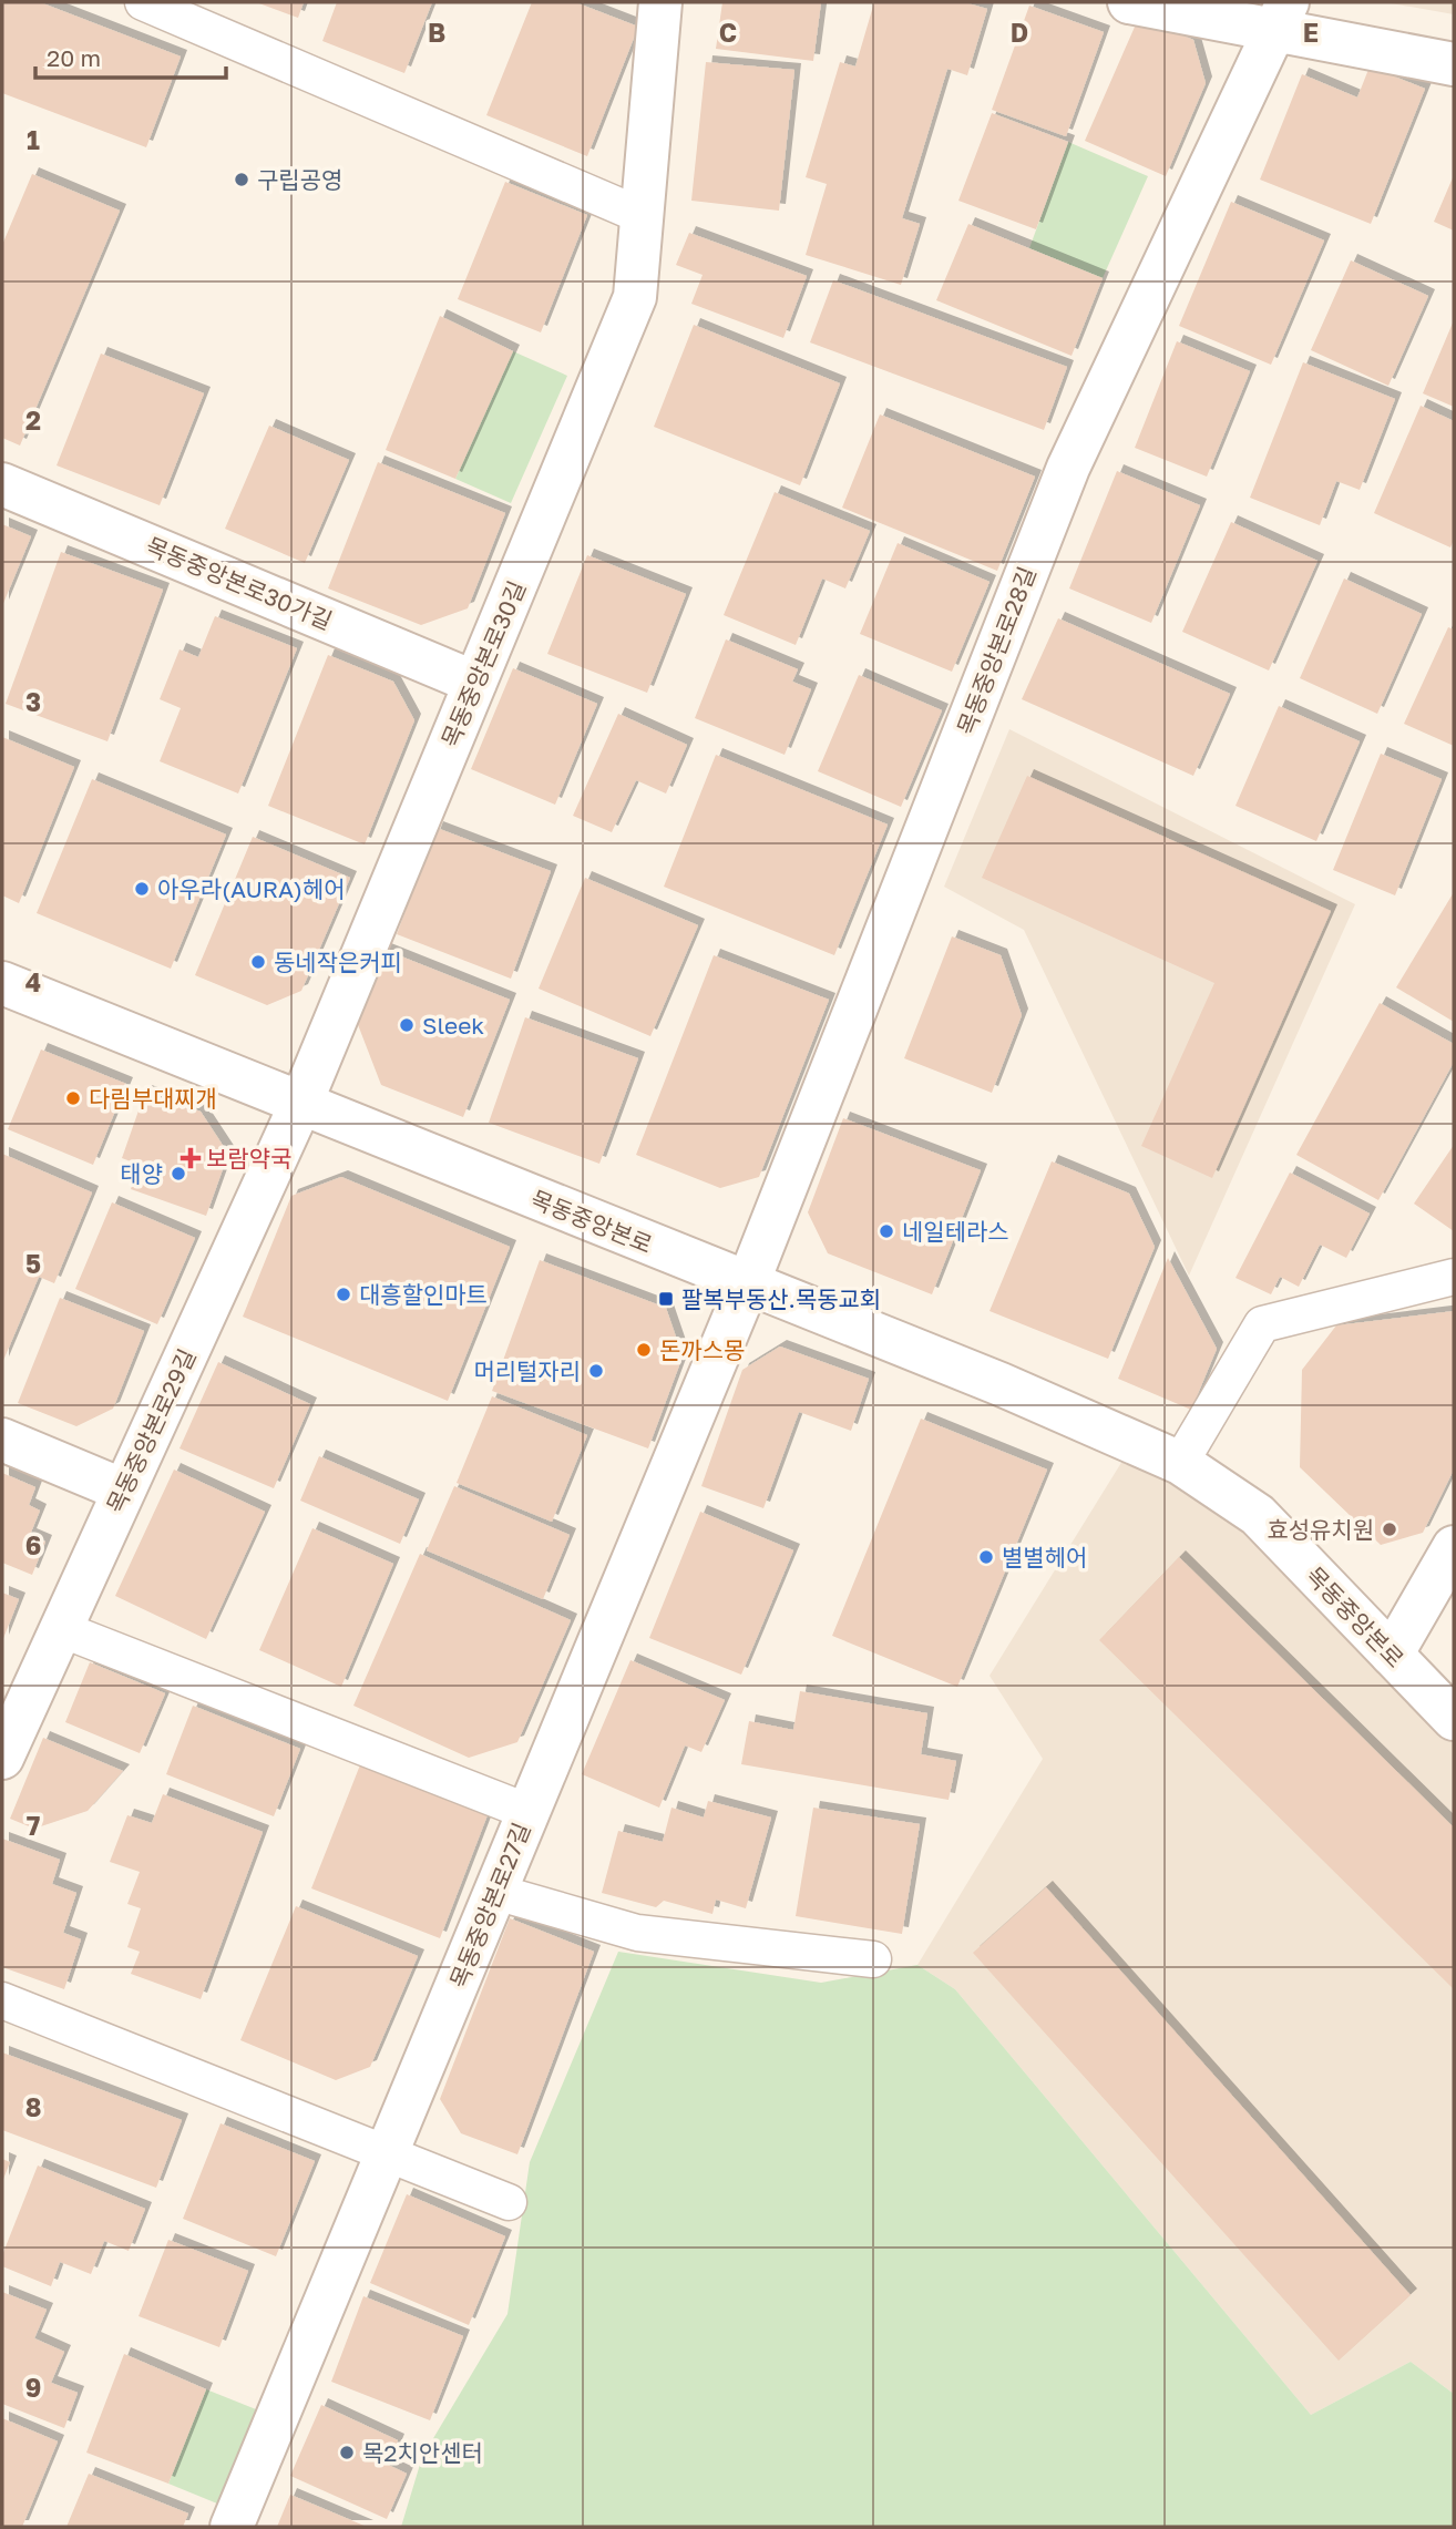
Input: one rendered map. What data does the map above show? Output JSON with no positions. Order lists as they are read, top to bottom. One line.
{"streets":{"street":["목동중앙본로30가길","목동중앙본로28길","목동중앙본로30길","목동중앙본로","목동중앙본로29길","목동중앙본로27길"]},"crossings":[["목동중앙본로30가길","목동중앙본로30길"],["목동중앙본로28길","목동중앙본로"],["목동중앙본로28길","목동중앙본로27길"],["목동중앙본로30길","목동중앙본로"],["목동중앙본로30길","목동중앙본로29길"],["목동중앙본로","목동중앙본로29길"],["목동중앙본로","목동중앙본로27길"]],"places":{"other":["구립공영","아우라(AURA)헤어","동네작은커피","Sleek","다림부대찌개","태양","네일테라스","대흥할인마트","돈까스몽","머리털자리","효성유치원","별별헤어","목2치안센터"],"health":["보람약국"],"transit":["팔복부동산.목동교회"]},"scale_bar":"20 m","grid":{"columns":["B","C","D","E"],"rows":["1","2","3","4","5","6","7","8","9"]}}
